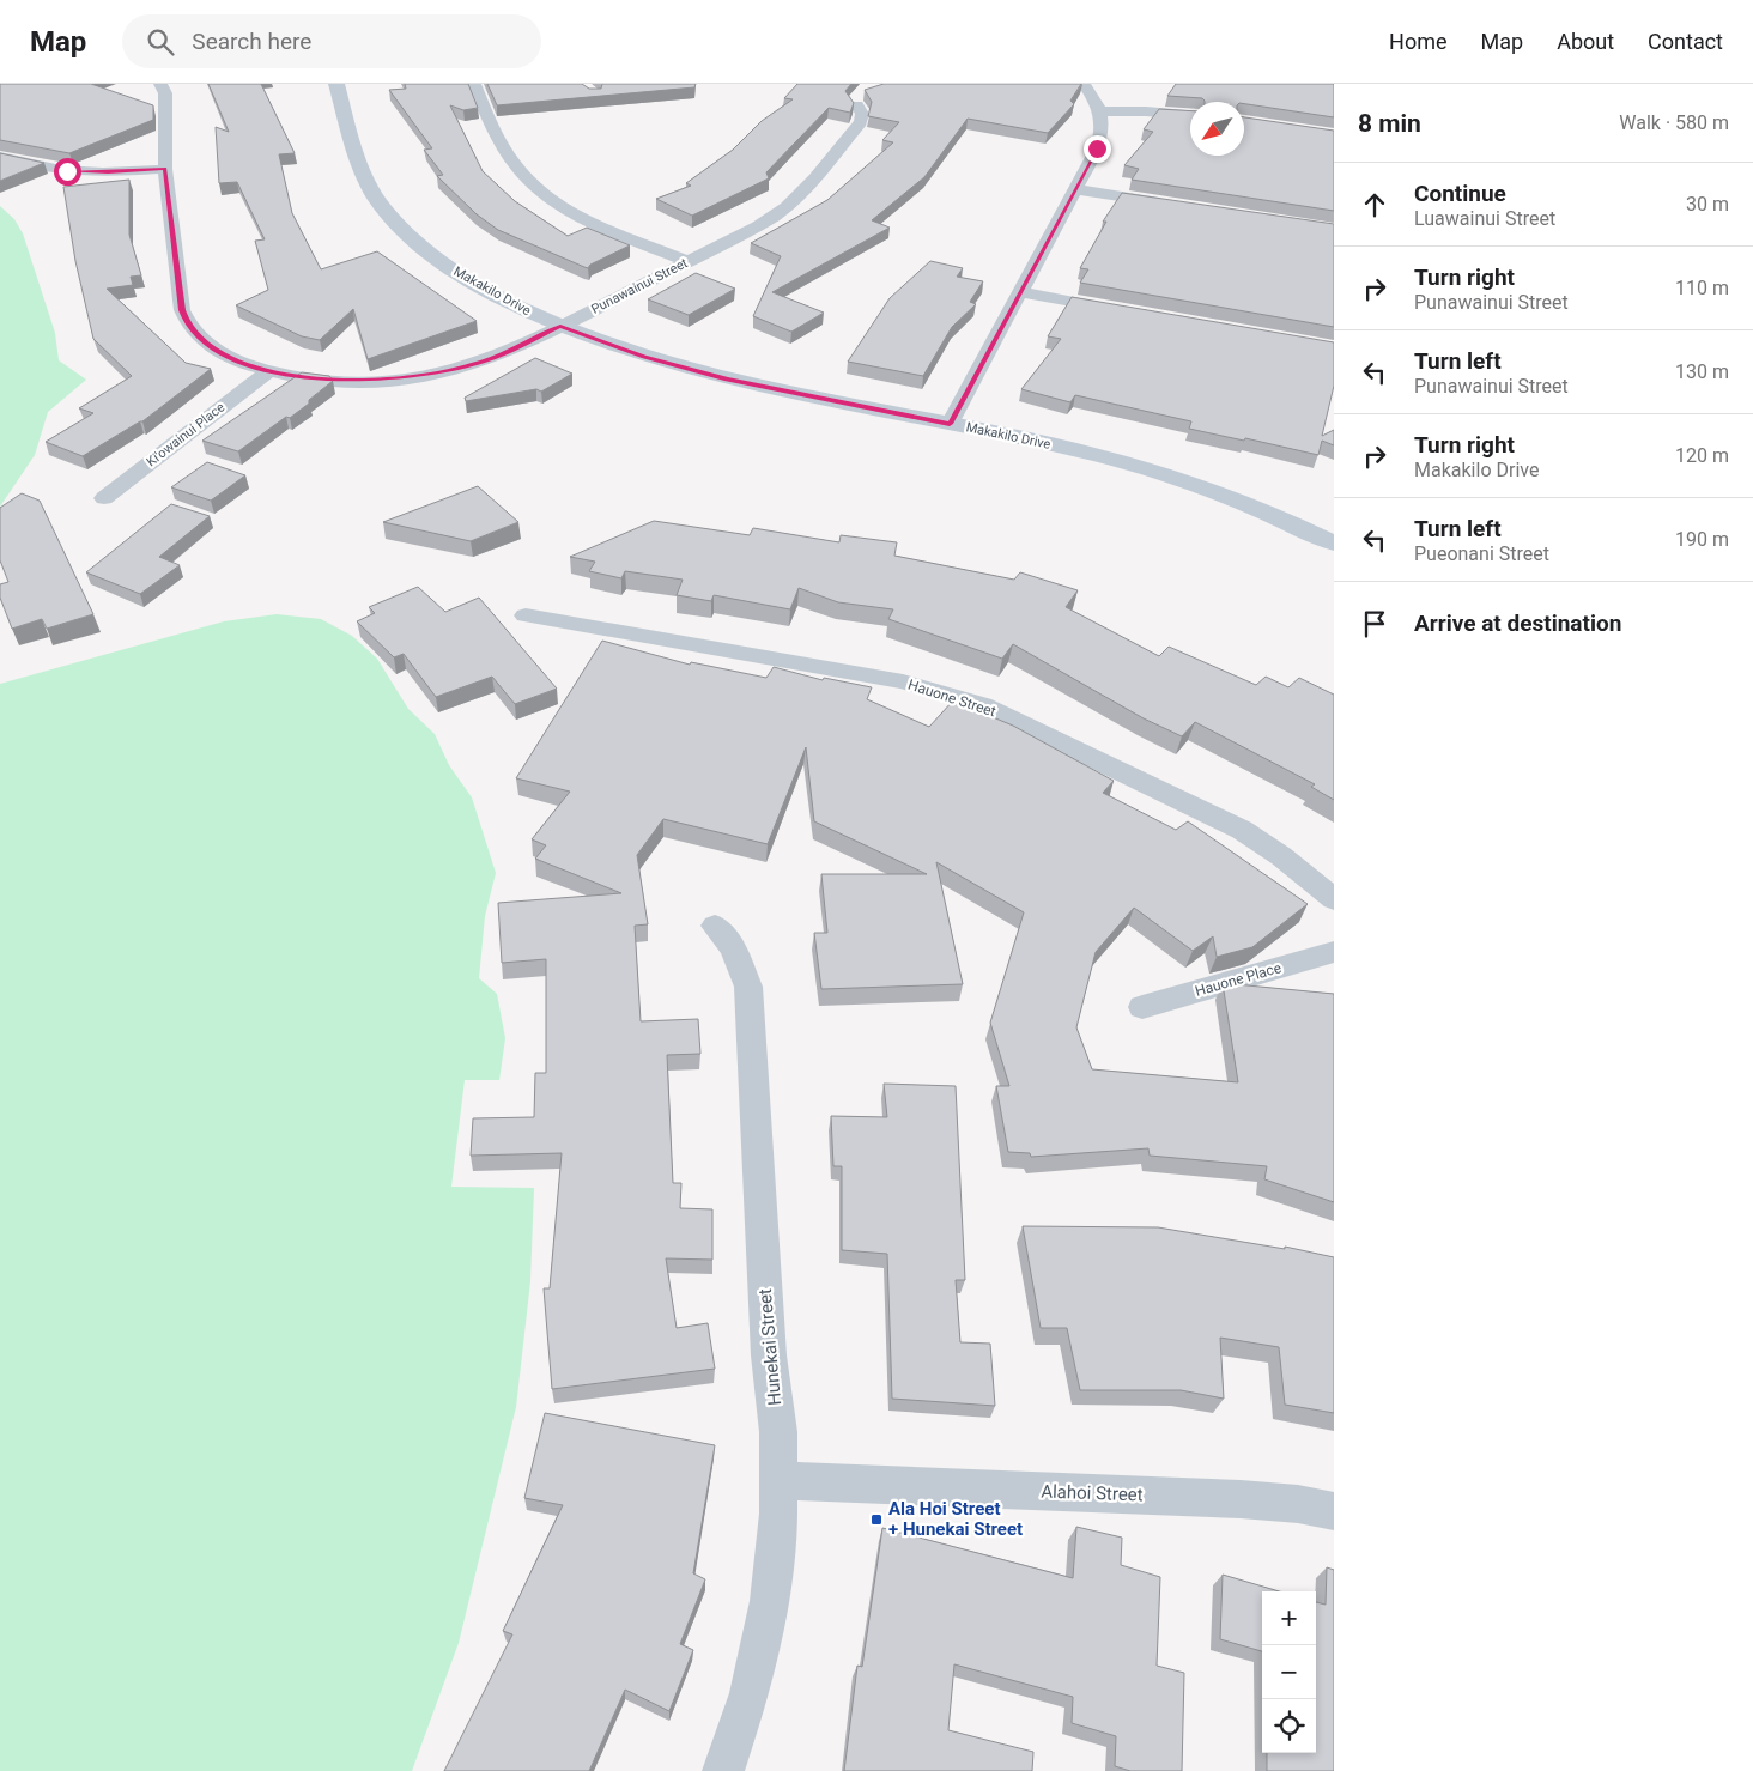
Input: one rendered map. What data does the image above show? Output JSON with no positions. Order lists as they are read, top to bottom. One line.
{"streets":{"street":["Punawainui Street","Makakilo Drive","Ki'owainui Place","Hauone Street","Hauone Place","Hunekai Street","Alahoi Street"]},"crossings":[["Punawainui Street","Makakilo Drive"],["Punawainui Street","Ki'owainui Place"],["Hunekai Street","Alahoi Street"]],"places":{"transit":["Ala Hoi Street + Hunekai Street"]},"north":"bottom left","page":{"header":"Map","search":"Search here","nav":["Home","Map","About","Contact"],"heading":["8 min","Walk · 580 m"],"list":[["Continue","Luawainui Street","30 m"],["Turn right","Punawainui Street","110 m"],["Turn left","Punawainui Street","130 m"],["Turn right","Makakilo Drive","120 m"],["Turn left","Pueonani Street","190 m"],"Arrive at destination"],"map_buttons":["+","−"]}}
